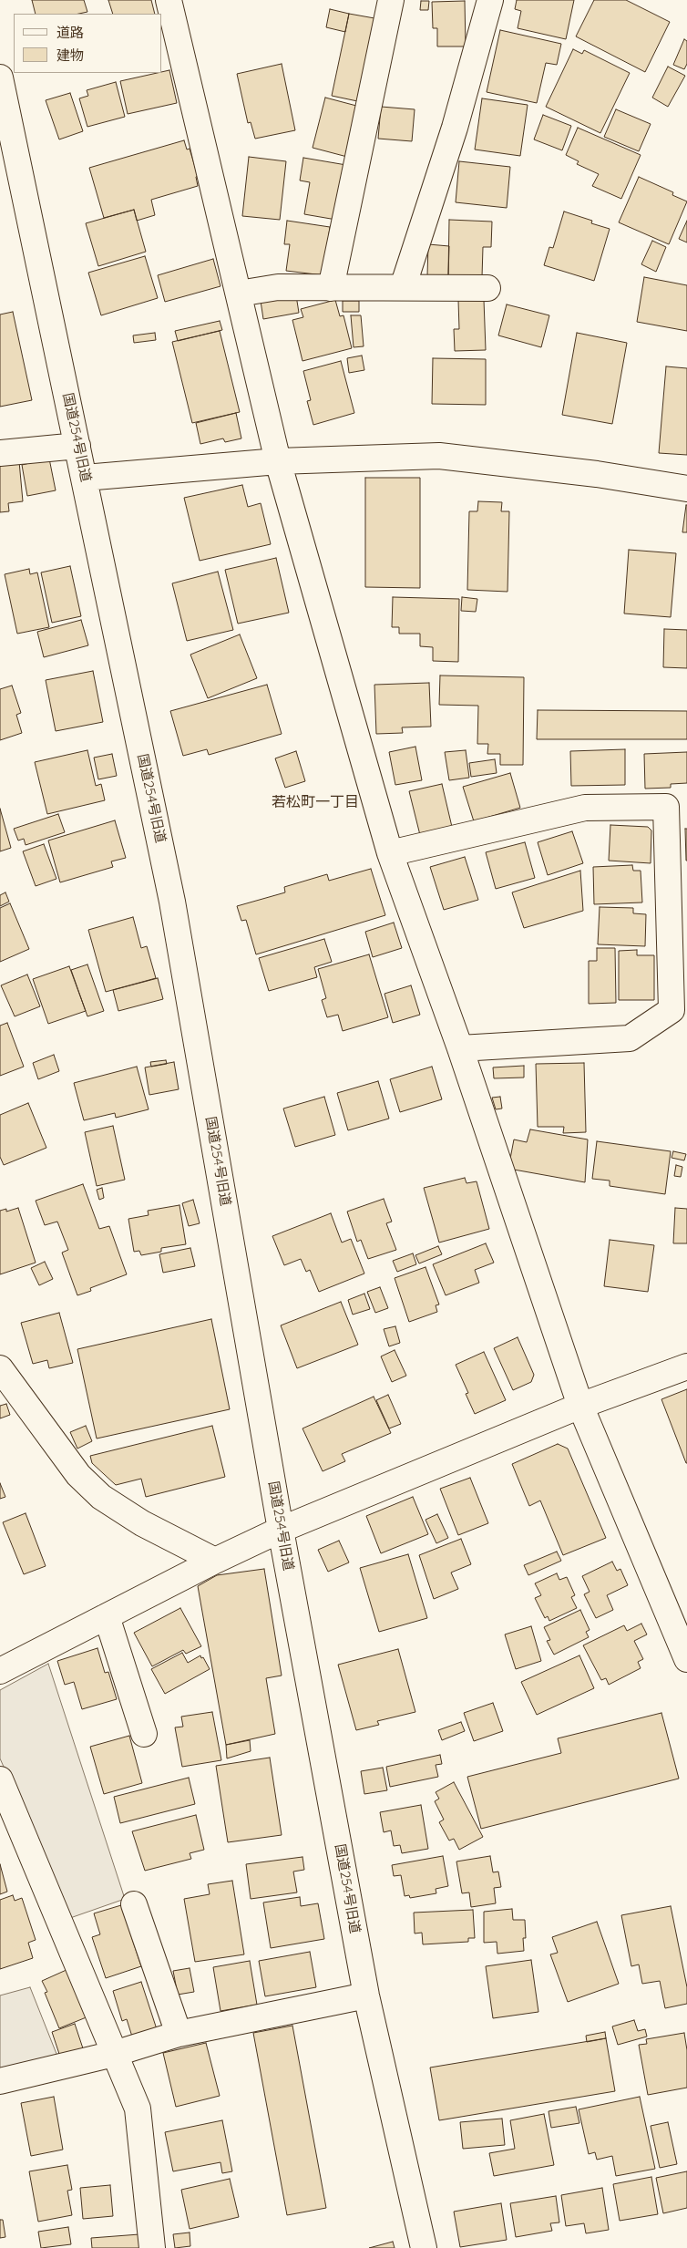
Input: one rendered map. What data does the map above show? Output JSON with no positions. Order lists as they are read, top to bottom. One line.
{"streets":{"street":["国道254号旧道"]},"districts":["若松町一丁目"],"legend":["道路","建物"]}
